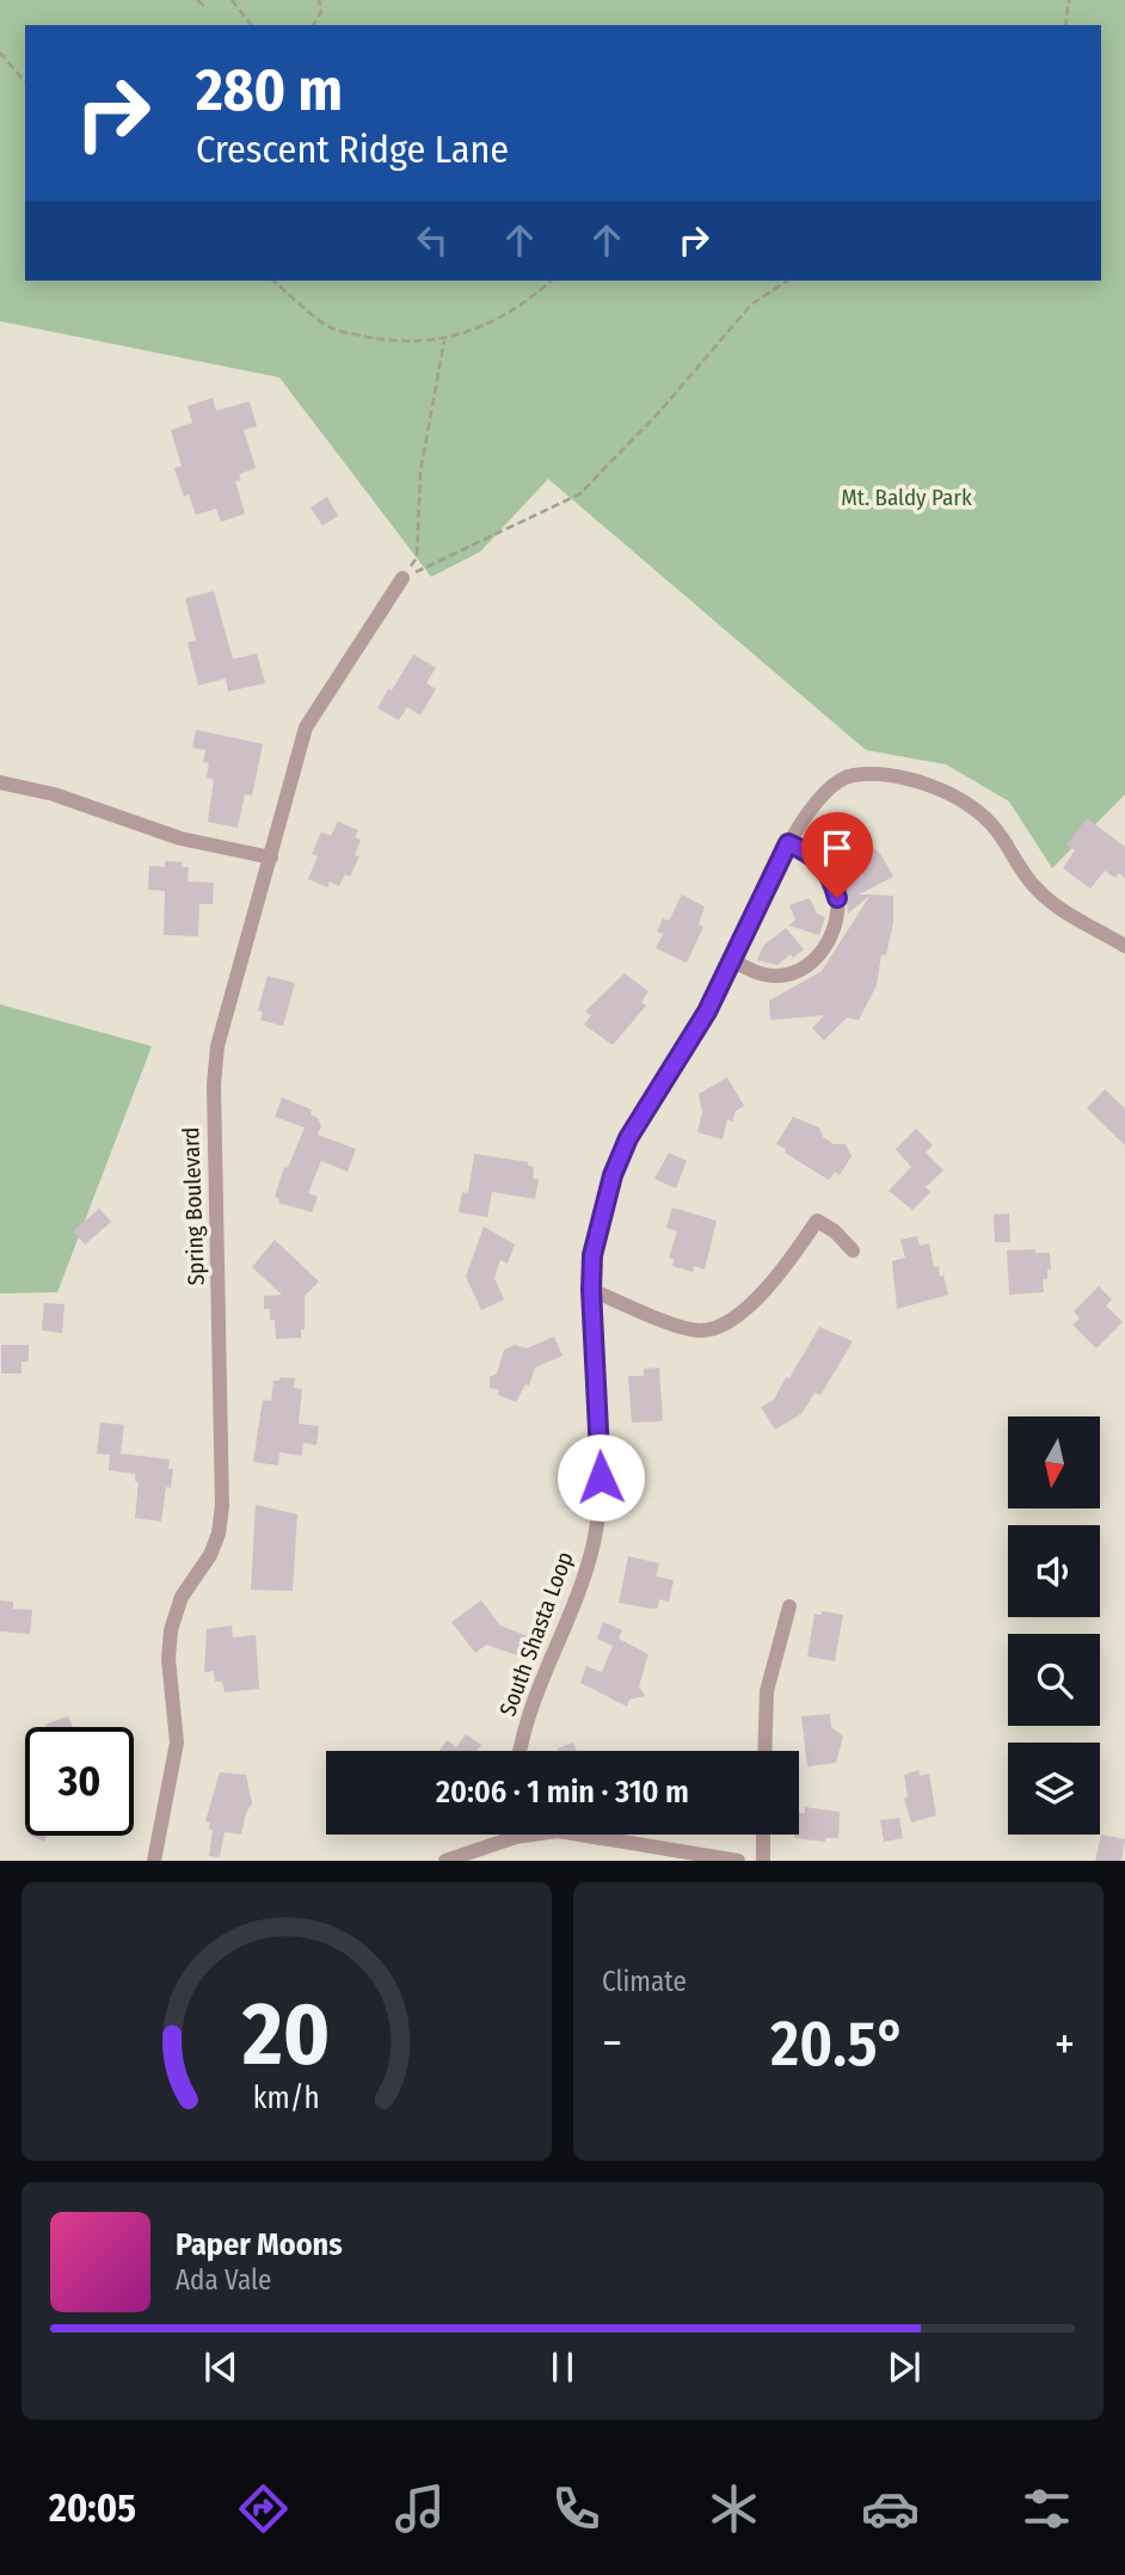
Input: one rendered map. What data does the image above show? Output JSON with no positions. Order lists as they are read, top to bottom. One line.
{"streets":{"street":["Spring Boulevard","South Shasta Loop"]},"parks":["Mt. Baldy Park"],"north":"bottom","page":{"turn":["280 m","Crescent Ridge Lane"],"limit":"30","trip":"20:06 · 1 min · 310 m","tile":"Climate","heat":["−","20.5°","+"],"song":["Paper Moons","Ada Vale"],"tabs":"20:05","gauge":["20","km/h"]}}
